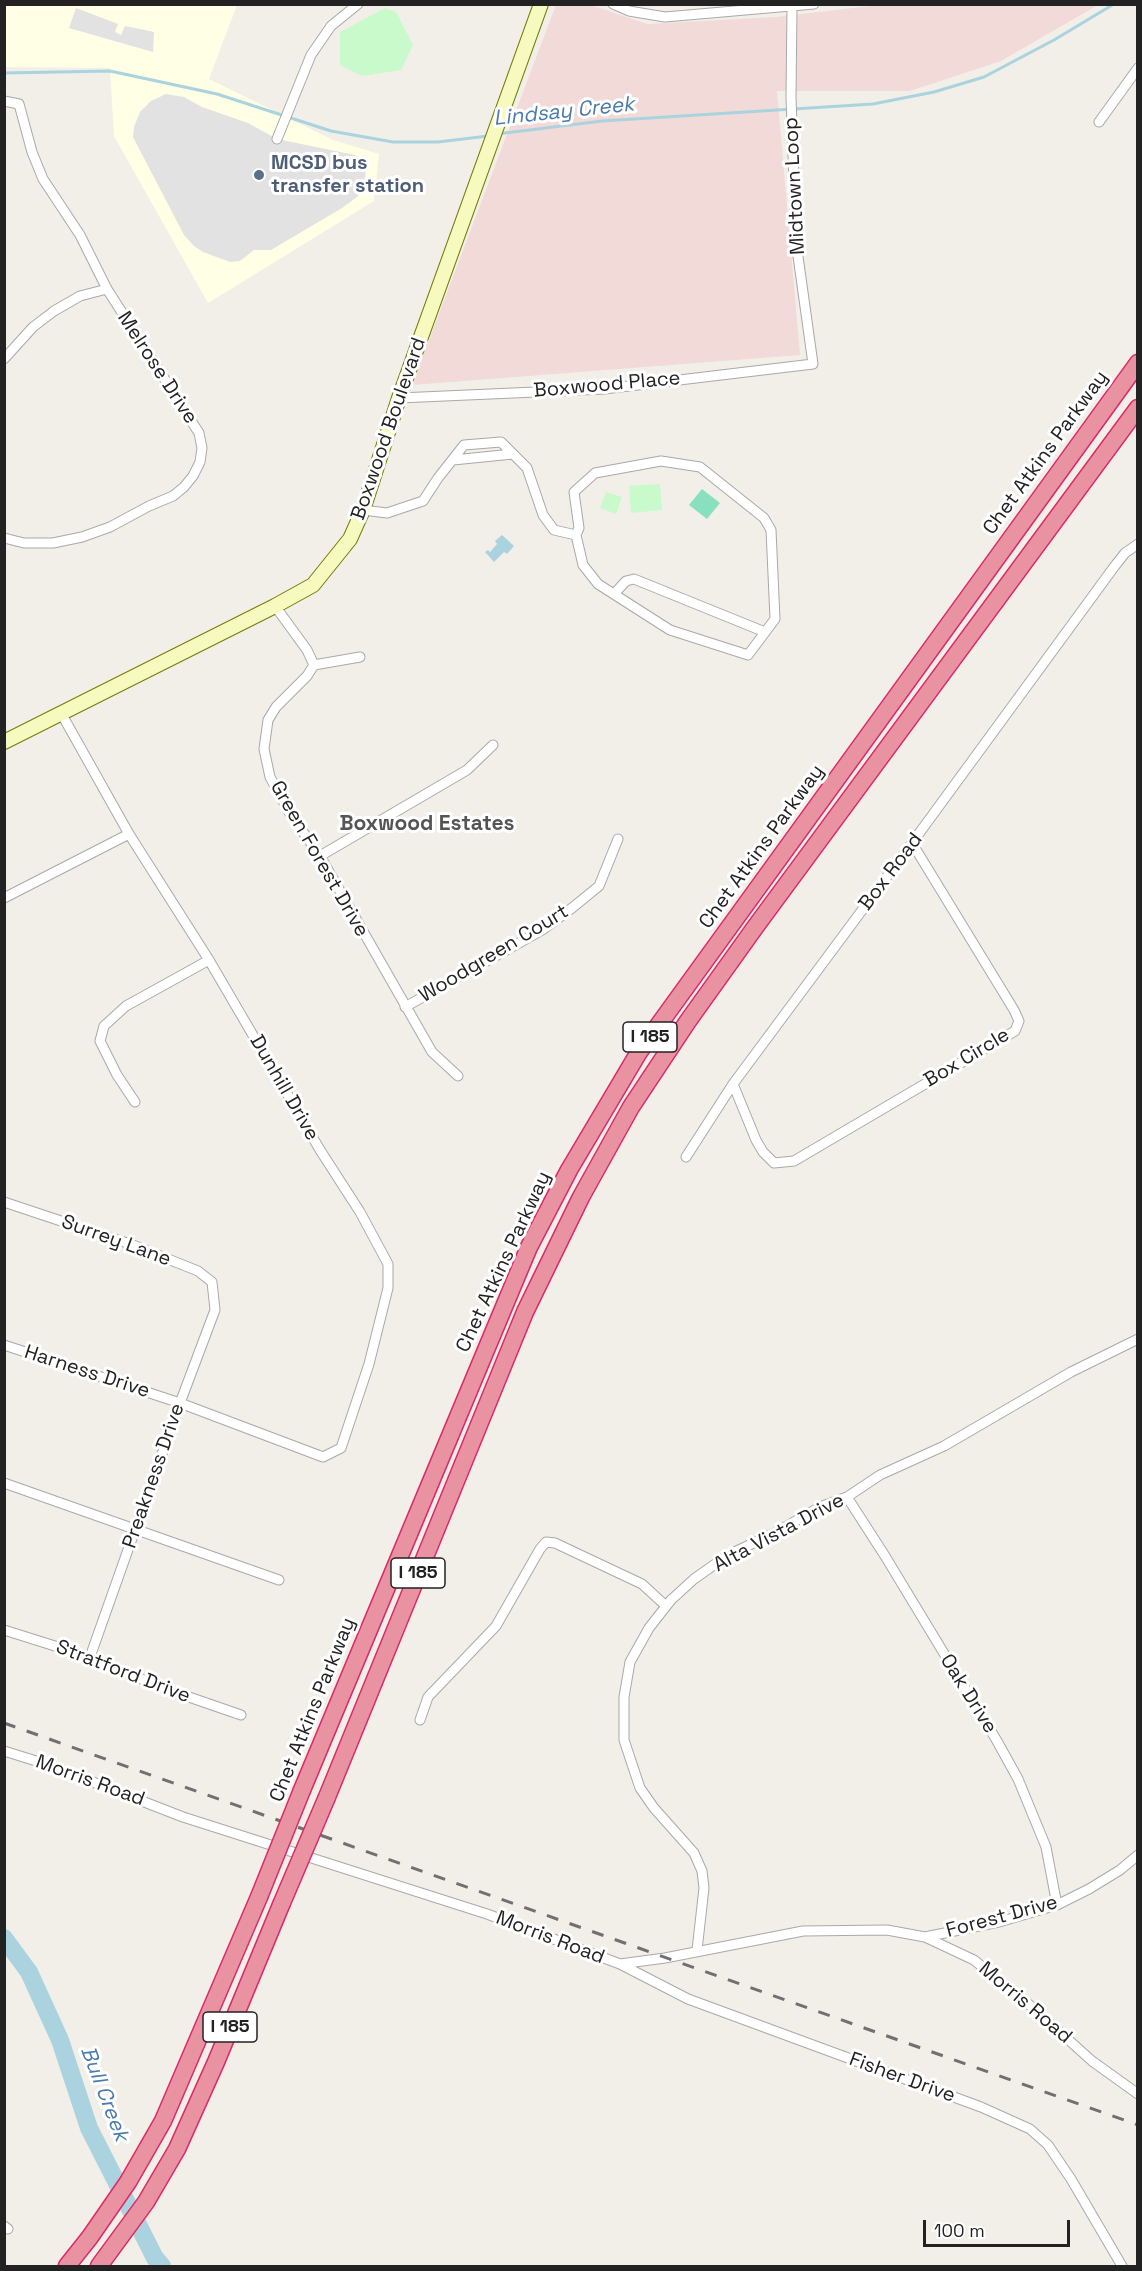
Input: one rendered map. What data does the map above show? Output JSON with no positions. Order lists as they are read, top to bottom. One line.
{"streets":{"highway":["Chet Atkins Parkway","I 185"],"street":["Midtown Loop","Melrose Drive","Boxwood Place","Boxwood Boulevard","Green Forest Drive","Box Road","Woodgreen Court","Box Circle","Dunhill Drive","Surrey Lane","Harness Drive","Preakness Drive","Alta Vista Drive","Stratford Drive","Oak Drive","Morris Road","Forest Drive","Fisher Drive"]},"crossings":[["Midtown Loop","Boxwood Place"],["Boxwood Place","Boxwood Boulevard"],["Boxwood Boulevard","Dunhill Drive"],["Green Forest Drive","Woodgreen Court"],["Box Road","Box Circle"],["Dunhill Drive","Harness Drive"],["Surrey Lane","Preakness Drive"],["Harness Drive","Preakness Drive"],["Preakness Drive","Stratford Drive"],["Alta Vista Drive","Oak Drive"],["Alta Vista Drive","Morris Road"],["Oak Drive","Forest Drive"],["Morris Road","Forest Drive"],["Morris Road","Fisher Drive"]],"districts":["Boxwood Estates"],"water":["Lindsay Creek","Bull Creek"],"places":["MCSD bus transfer station"],"scale_bar":"100 m"}
